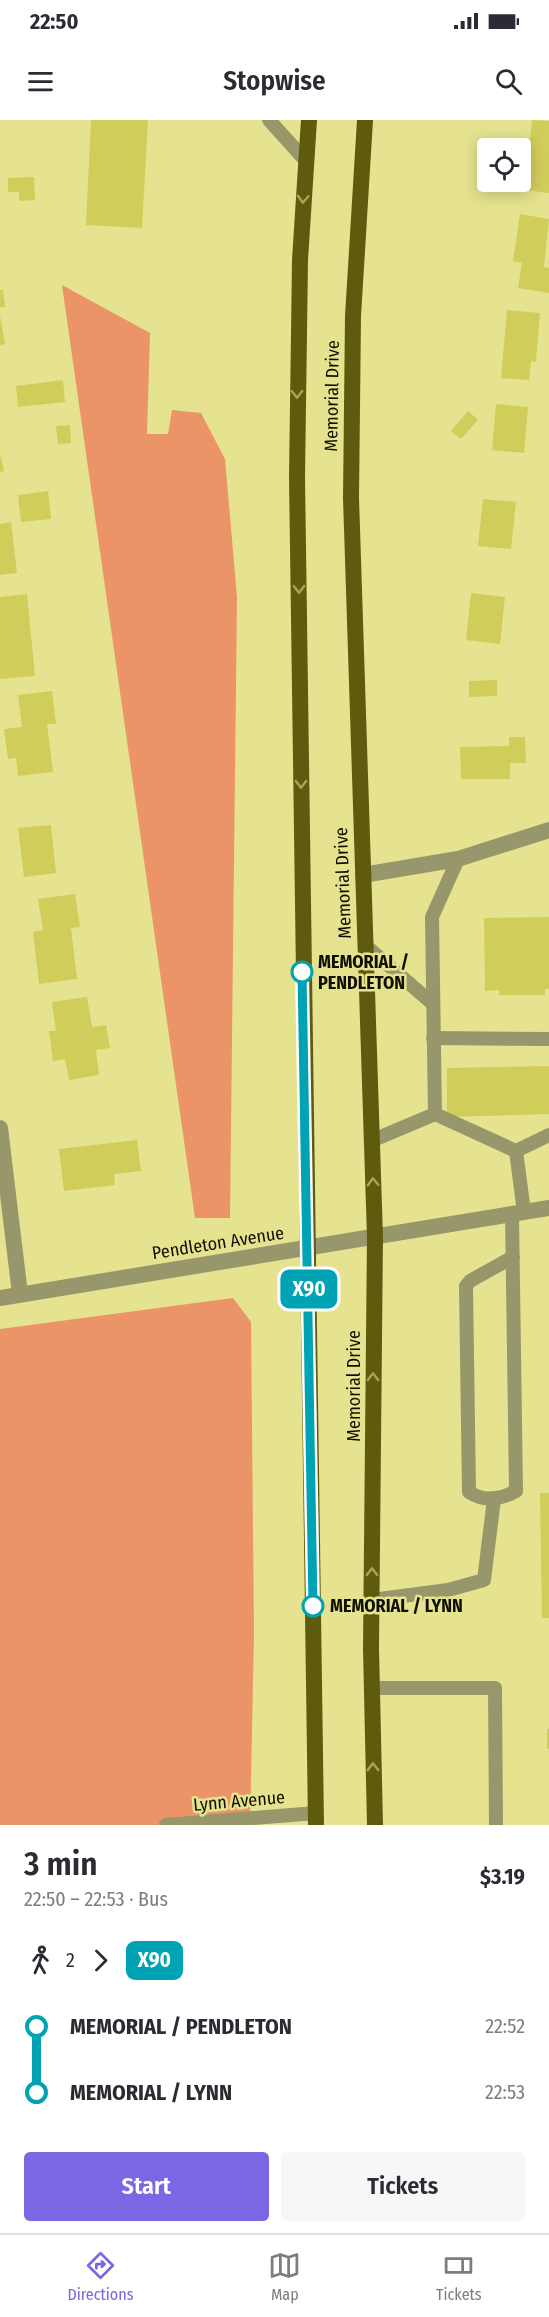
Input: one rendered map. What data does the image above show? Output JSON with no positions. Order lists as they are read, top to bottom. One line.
{"streets":{"main road":["Memorial Drive"],"street":["Pendleton Avenue"],"lane":["Lynn Avenue"]},"crossings":[["Memorial Drive","Pendleton Avenue"],["Memorial Drive","Lynn Avenue"]],"places":["MEMORIAL / PENDLETON","MEMORIAL / LYNN"],"lines":["bus line X90"],"page":{"status":"22:50","header":"Stopwise","on_map":"X90","heading":["3 min","22:50 – 22:53 · Bus","$3.19"],"legs":["2","X90"],"list":[{"name":"MEMORIAL / PENDLETON","value":"22:52"},{"name":"MEMORIAL / LYNN","value":"22:53"}],"buttons":["Start","Tickets"],"tabs":["Directions","Map","Tickets"]}}
